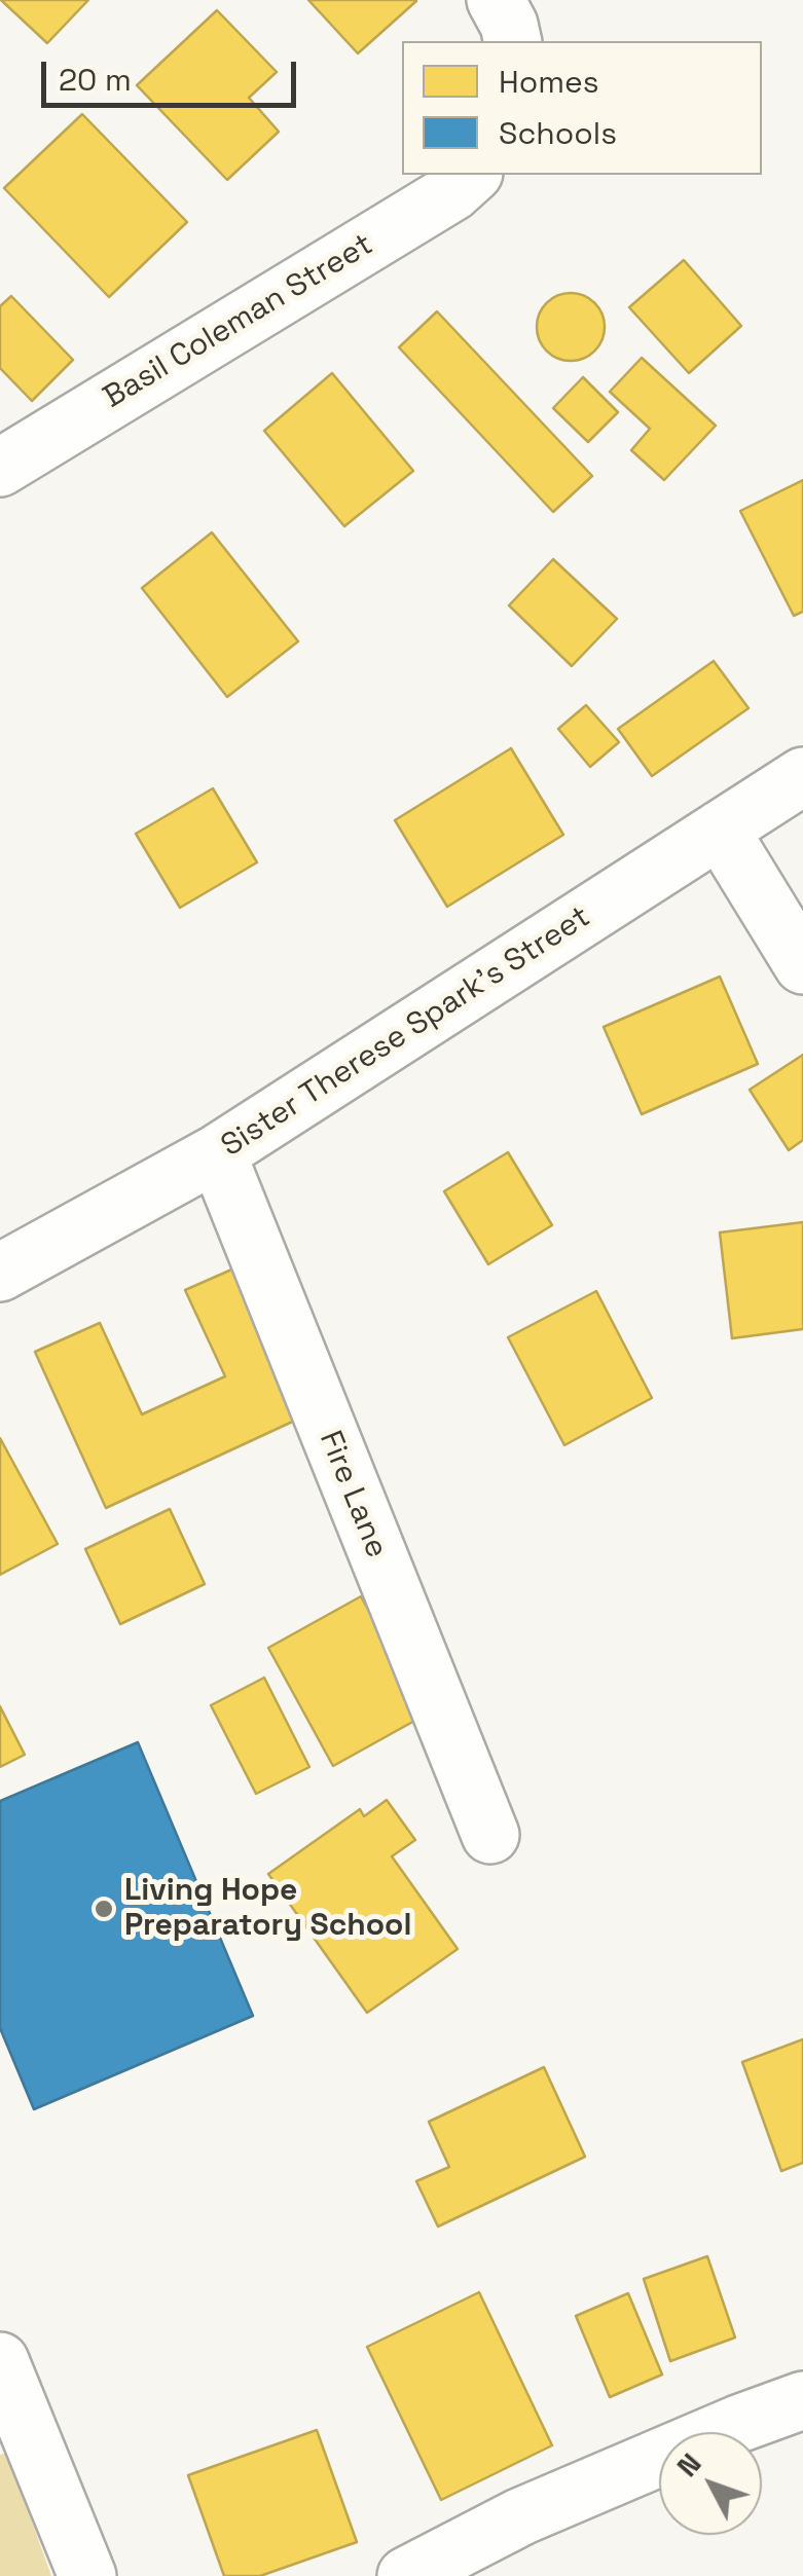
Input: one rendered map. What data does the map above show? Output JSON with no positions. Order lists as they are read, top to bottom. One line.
{"streets":{"street":["Basil Coleman Street","Sister Therese Spark's Street","Fire Lane"]},"crossings":[["Sister Therese Spark's Street","Fire Lane"]],"places":["Living Hope Preparatory School"],"legend":["Homes","Schools"],"scale_bar":"20 m","north":"top left"}
